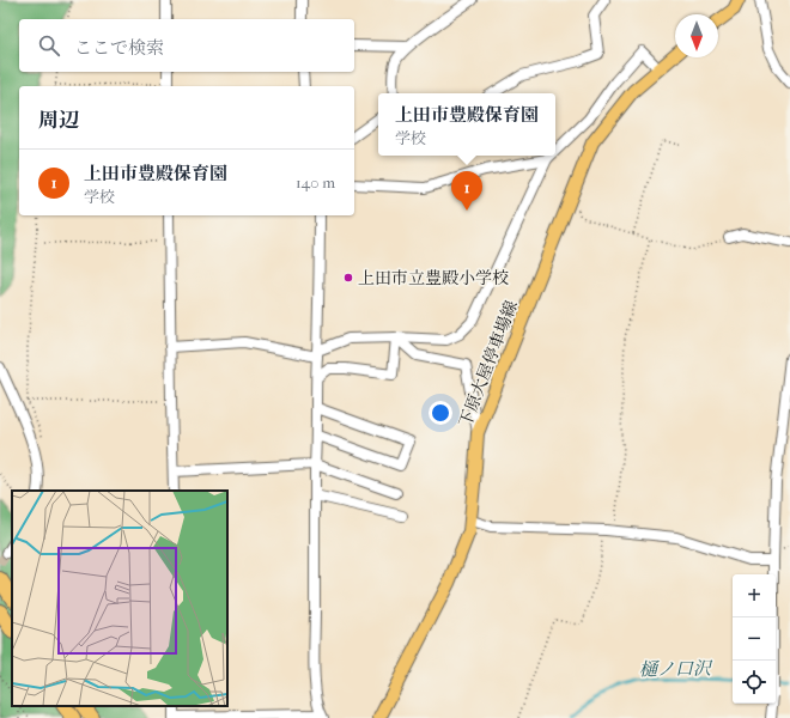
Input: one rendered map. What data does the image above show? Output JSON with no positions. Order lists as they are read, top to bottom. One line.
{"streets":{"main road":["下原大屋停車場線"]},"water":["樋ノ口沢"],"places":["上田市立豊殿小学校"],"north":"bottom","page":{"search":"ここで検索","heading":"周辺","popup":["上田市豊殿保育園","学校"],"list":[{"mark":"1","name":"上田市豊殿保育園","note":"学校","value":"140 m"}],"pins":"1","map_buttons":["+","−"]}}
